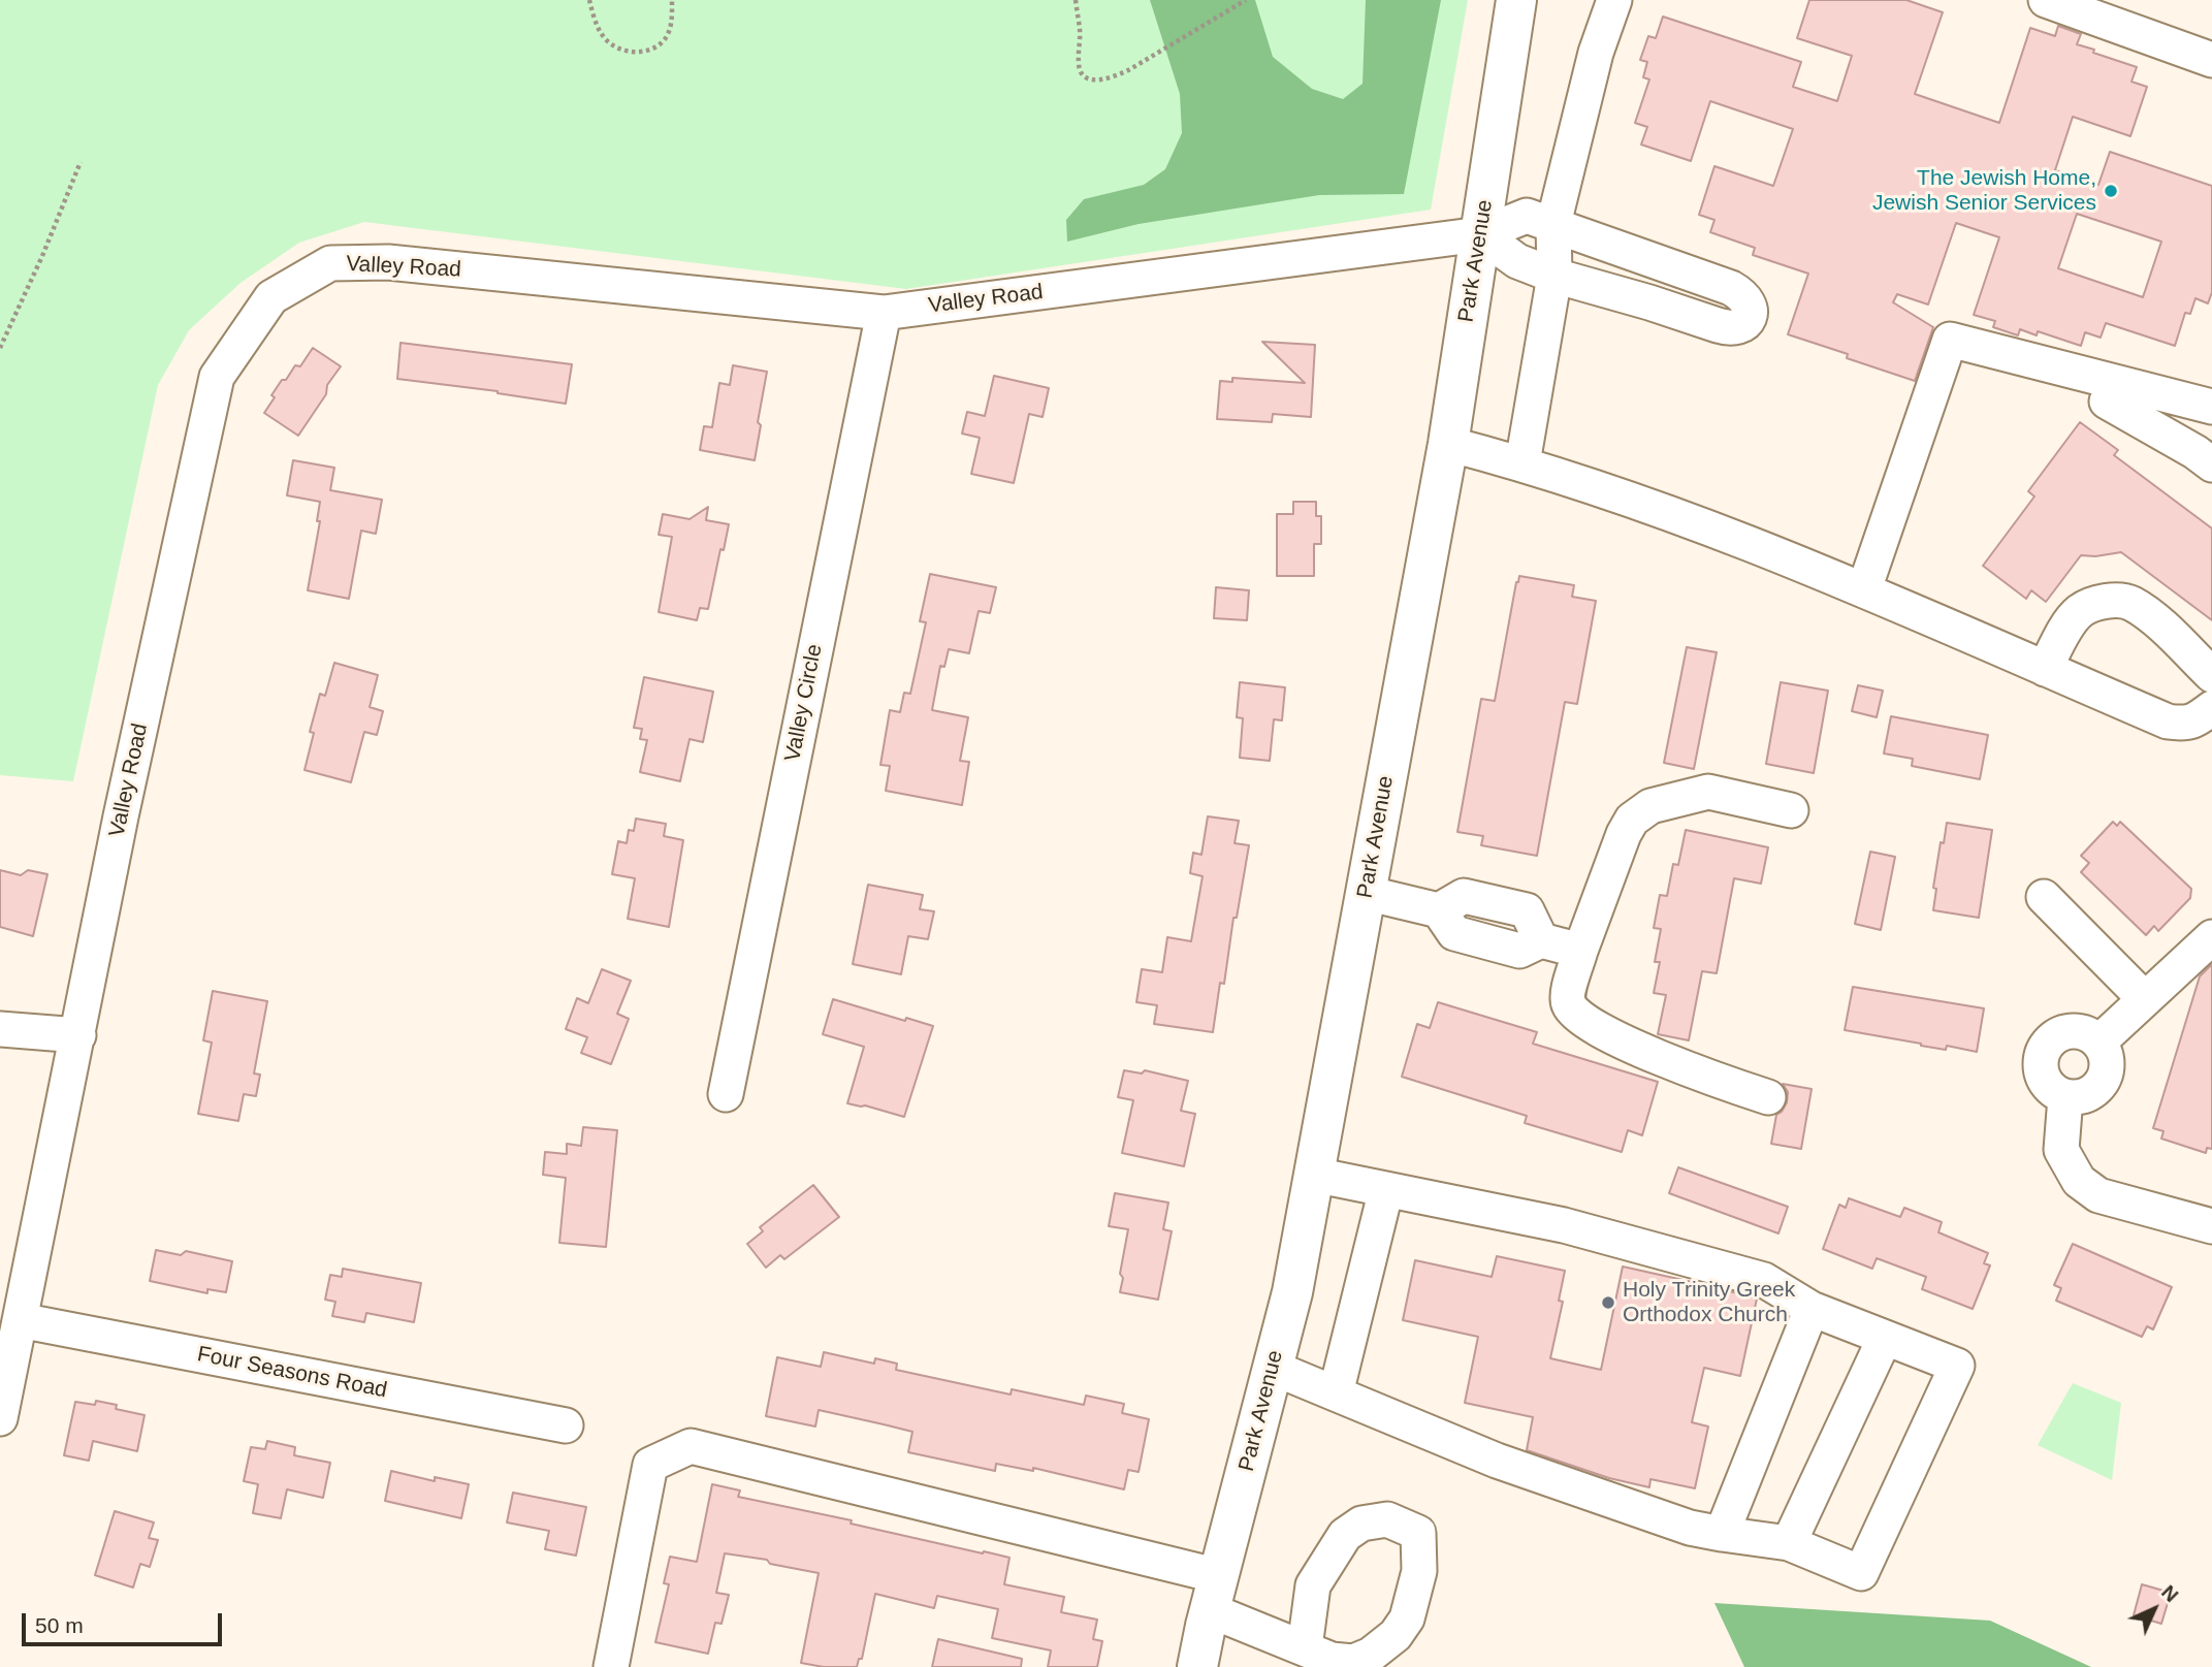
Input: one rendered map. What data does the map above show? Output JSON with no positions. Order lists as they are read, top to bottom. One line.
{"streets":{"main road":["Park Avenue"],"street":["Valley Road","Valley Circle","Four Seasons Road"]},"crossings":[["Park Avenue","Valley Road"],["Valley Road","Valley Circle"],["Valley Road","Four Seasons Road"]],"places":["The Jewish Home, Jewish Senior Services","Holy Trinity Greek Orthodox Church"],"scale_bar":"50 m","north":"top right"}
